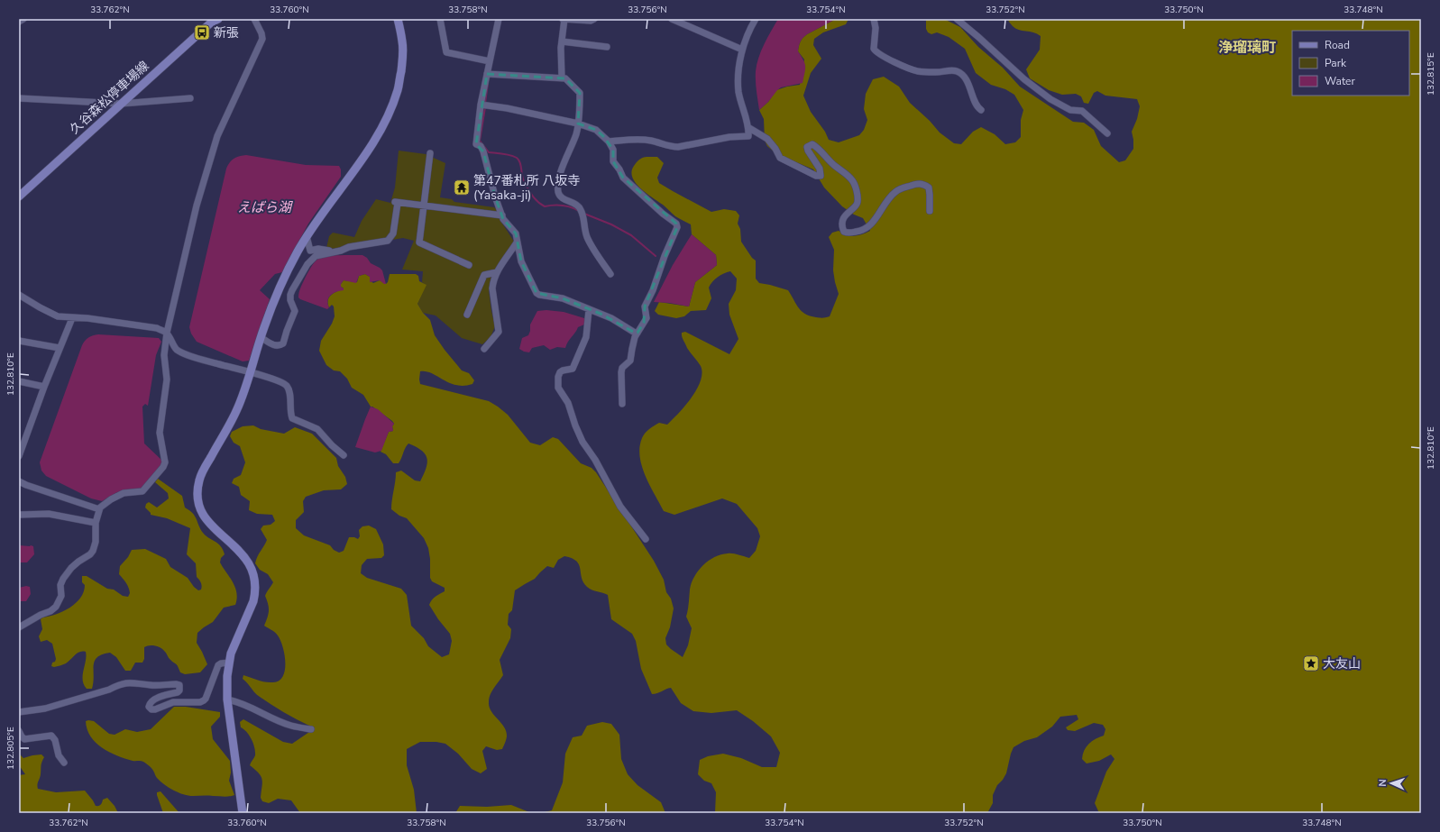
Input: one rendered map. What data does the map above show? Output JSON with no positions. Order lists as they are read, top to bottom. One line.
{"streets":{"street":["久谷森松停車場線"]},"districts":["浄瑠璃町"],"water":["えばら湖"],"places":{"bus stop":["新張"],"temple":["第47番札所 八坂寺 (Yasaka-ji)"],"place":["大友山"]},"legend":["Road","Park","Water"],"north":"left","coordinates":["33.762°N","33.760°N","33.758°N","33.756°N","33.754°N","33.752°N","33.750°N","33.748°N","132.815°E","132.810°E","132.805°E"]}
